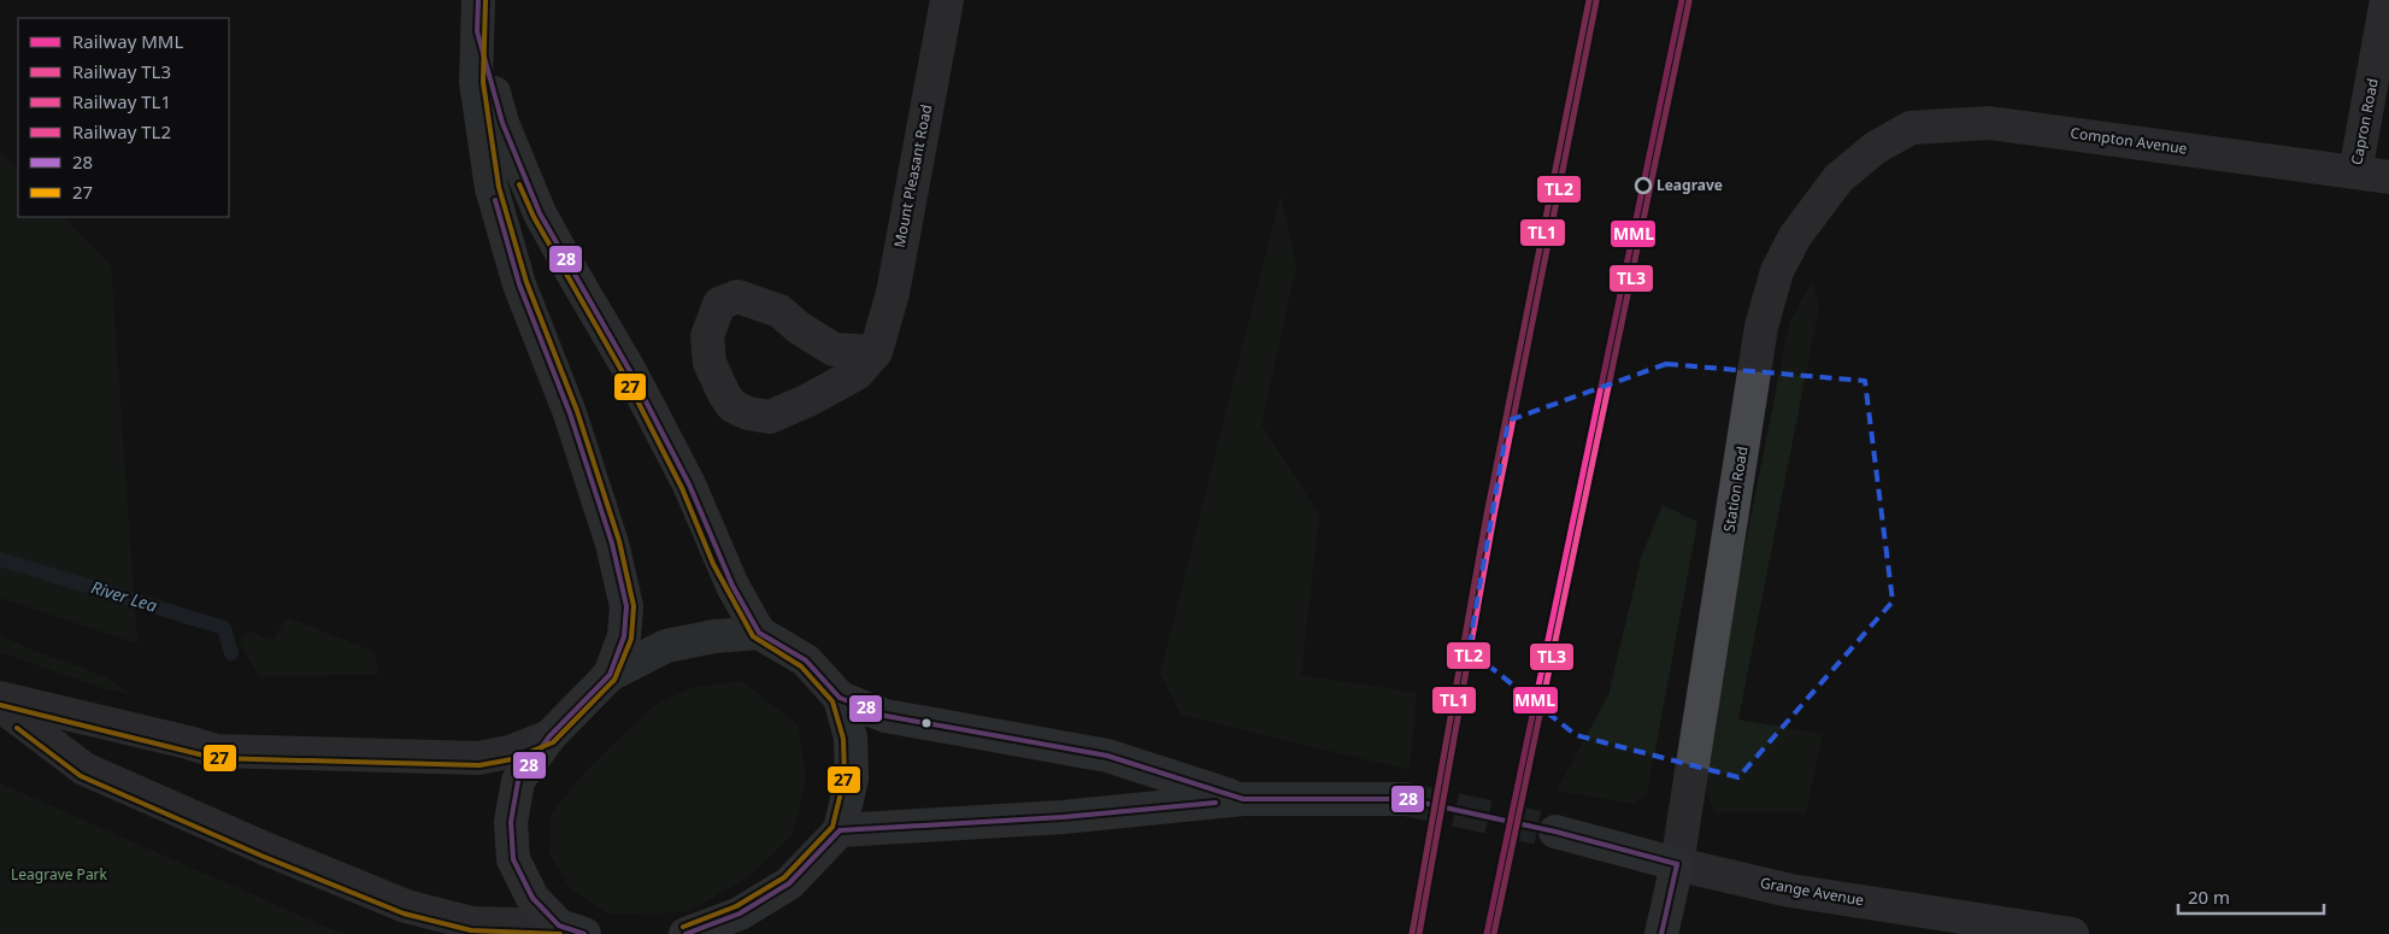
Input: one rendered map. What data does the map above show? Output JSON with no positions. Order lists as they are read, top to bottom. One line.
{"streets":{"main road":["Grange Avenue"],"street":["Capron Road","Compton Avenue","Mount Pleasant Road","Station Road"]},"crossings":[["Capron Road","Compton Avenue"],["Compton Avenue","Station Road"],["Station Road","Grange Avenue"]],"water":["River Lea"],"parks":["Leagrave Park"],"places":["Leagrave"],"lines":["rail line MML","rail line TL1","transit line 28","transit line 27","rail line TL3","rail line TL2"],"legend":["Railway MML","Railway TL3","Railway TL1","Railway TL2","28","27"],"scale_bar":"20 m"}
